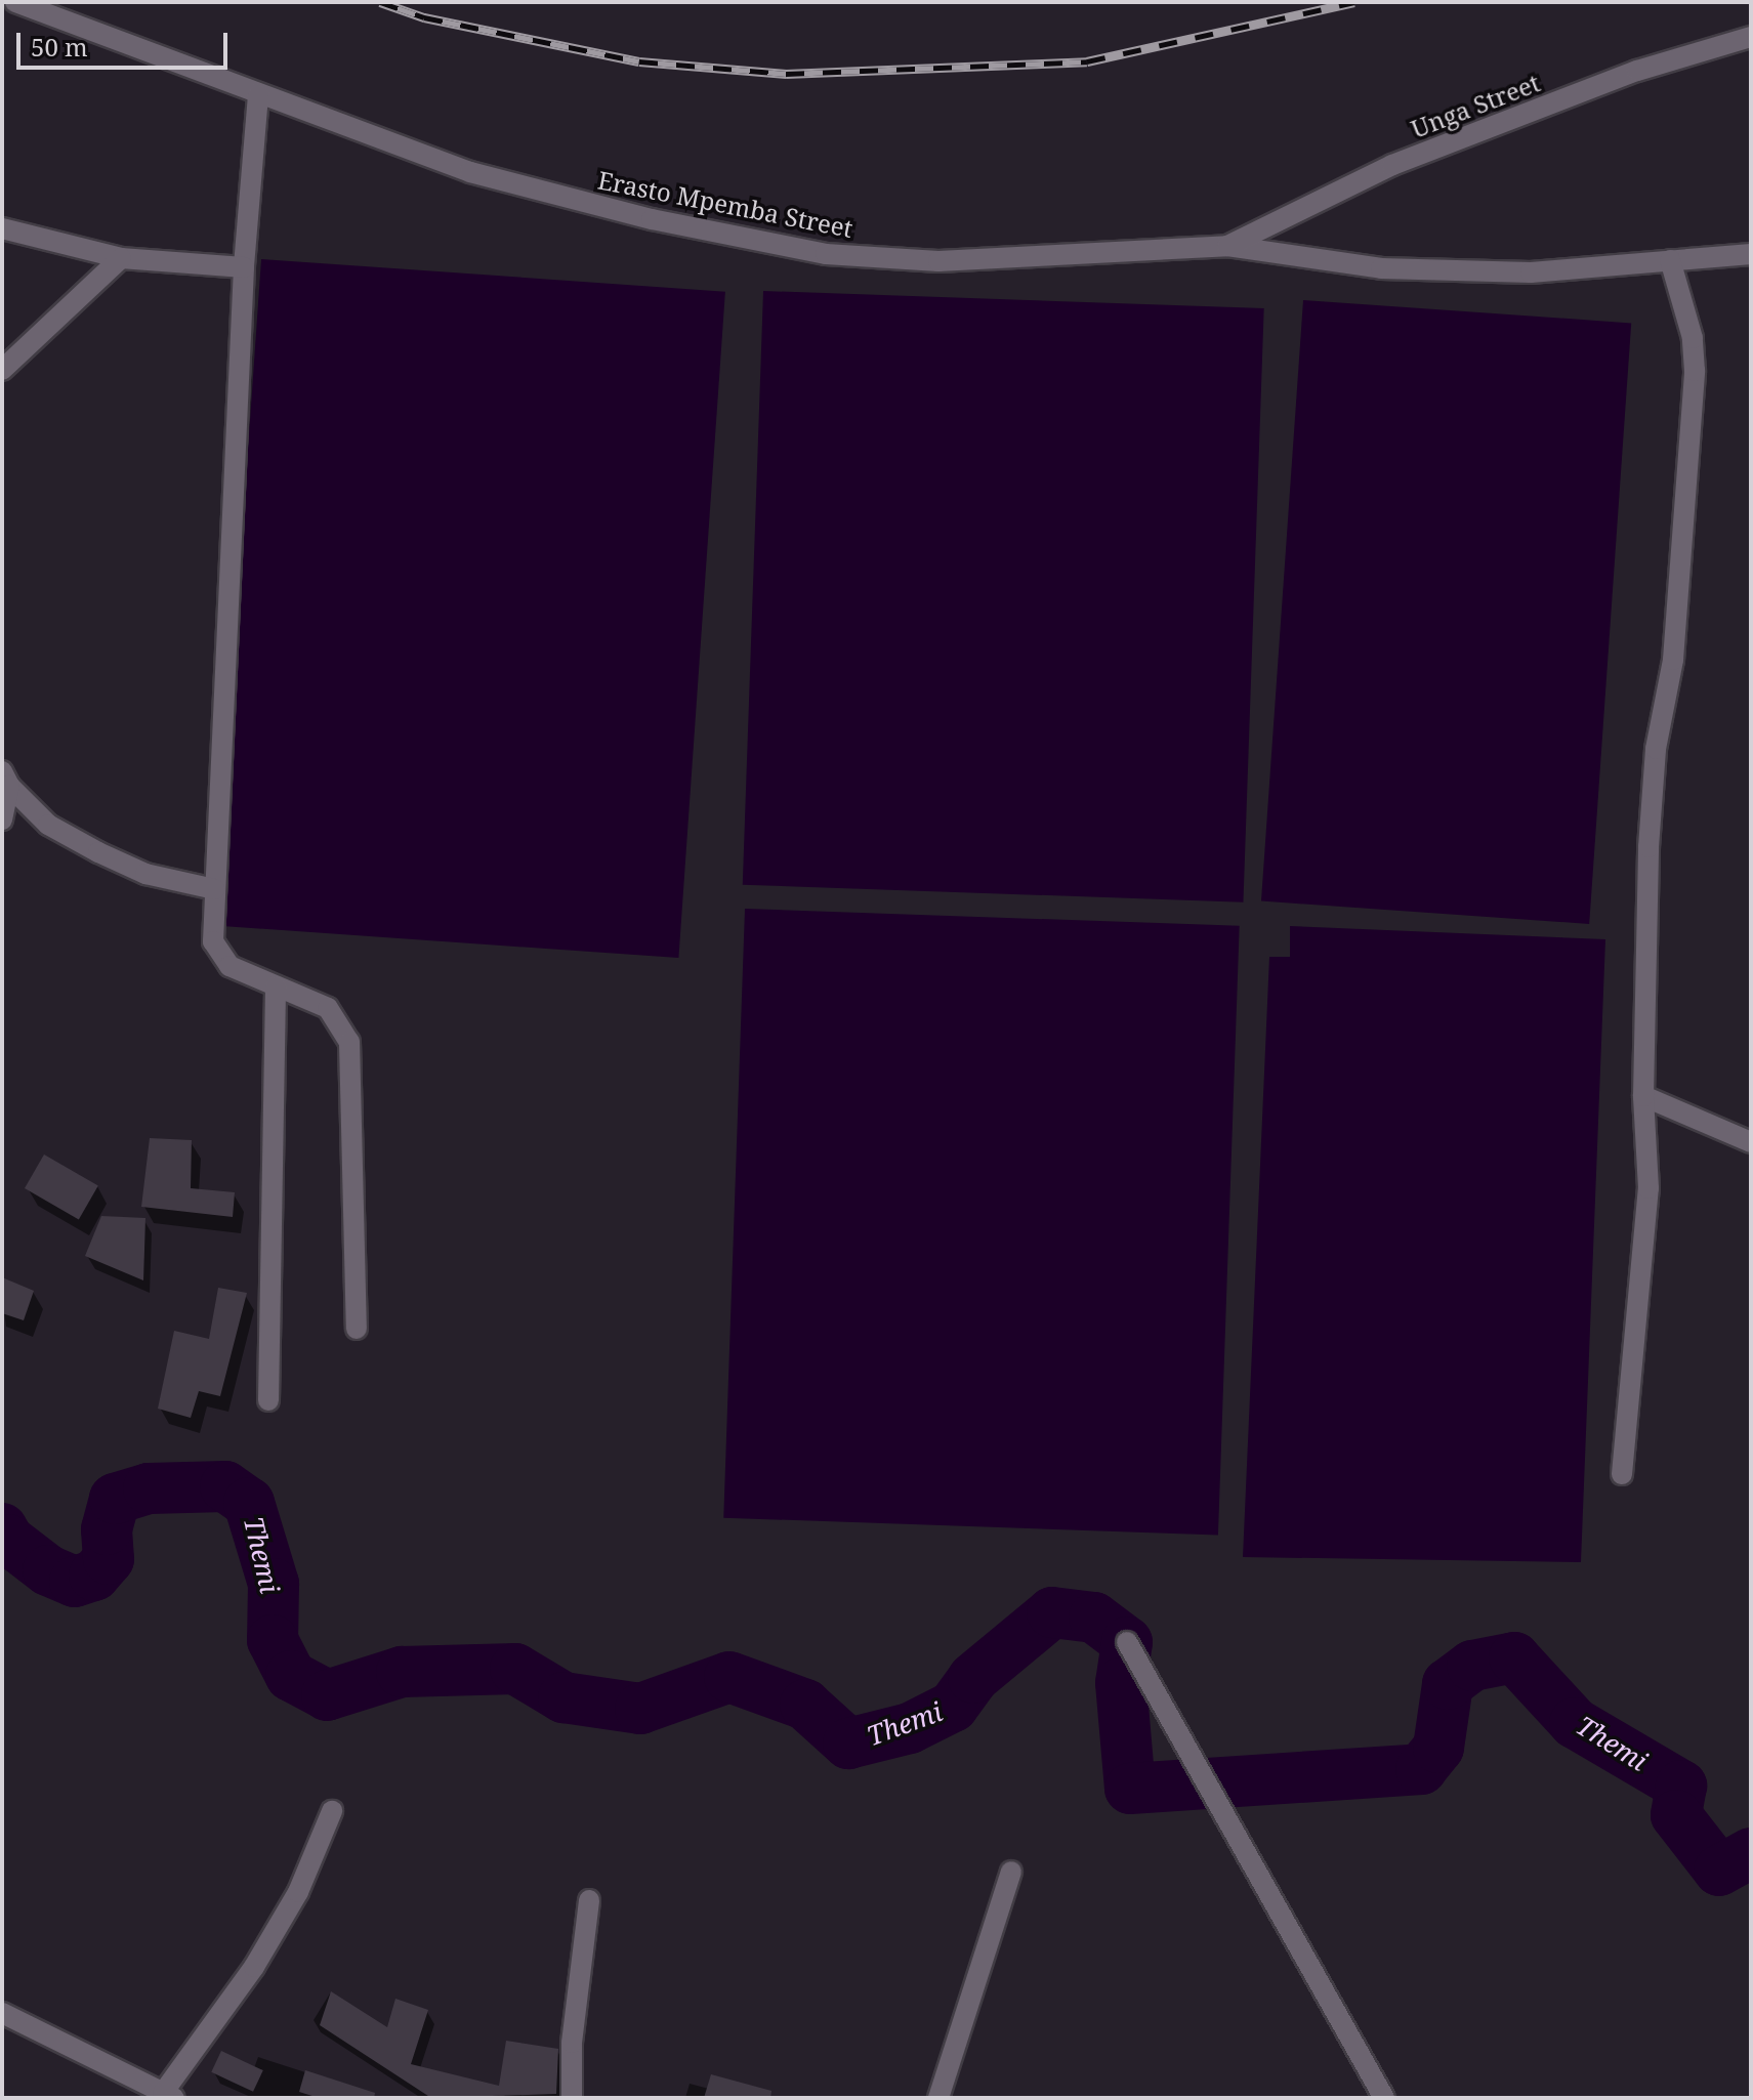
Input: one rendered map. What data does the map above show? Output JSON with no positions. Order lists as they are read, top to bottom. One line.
{"streets":{"street":["Unga Street","Erasto Mpemba Street"]},"crossings":[["Unga Street","Erasto Mpemba Street"]],"water":["Themi"],"scale_bar":"50 m"}
